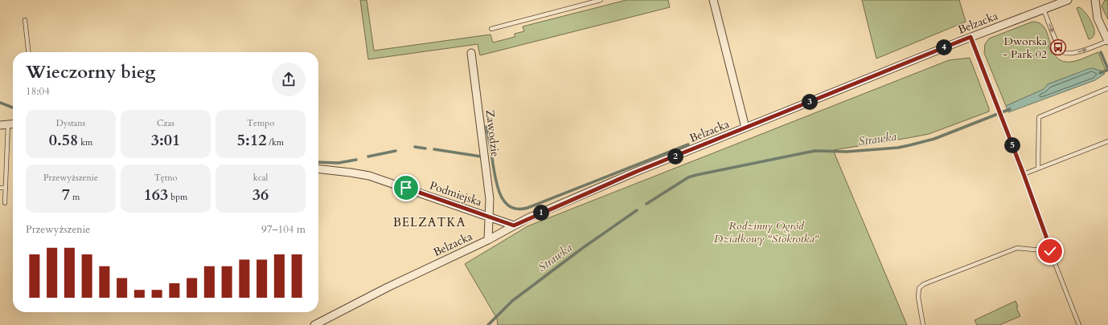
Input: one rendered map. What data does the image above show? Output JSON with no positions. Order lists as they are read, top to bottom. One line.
{"streets":{"street":["Belzacka","Zawodzie","Podmiejska"]},"crossings":[["Belzacka","Zawodzie"],["Belzacka","Podmiejska"],["Zawodzie","Podmiejska"]],"districts":["BELZATKA"],"water":["Strawka"],"parks":["Rodzinny Ogród Działkowy \"Stokrotka\""],"places":{"bus stop":["Dworska - Park 02"]},"page":{"pins":["4","3","5","2","1"],"heading":["Wieczorny bieg","18:04"],"stats":[["Dystans","0.58 km"],["Czas","3:01"],["Tempo","5:12 /km"],["Przewyższenie","7 m"],["Tętno","163 bpm"],["kcal","36"]],"chart":["Przewyższenie","97–104 m"]}}
